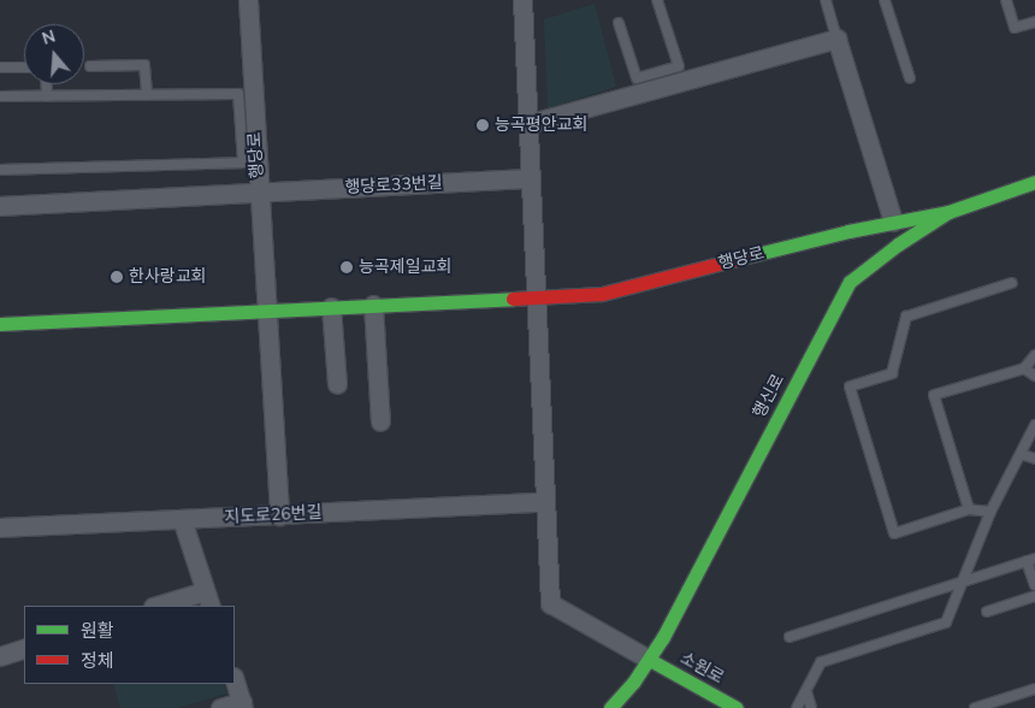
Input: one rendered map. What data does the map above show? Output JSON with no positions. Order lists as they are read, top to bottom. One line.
{"streets":{"street":["행당로","행당로33번길","행신로","지도로26번길","소원로"]},"crossings":[["행당로","행당로33번길"],["행당로","행신로"],["행당로","지도로26번길"],["행신로","소원로"]],"places":["능곡평안교회","능곡제일교회","한사랑교회"],"legend":["원활","정체"],"north":"top"}
